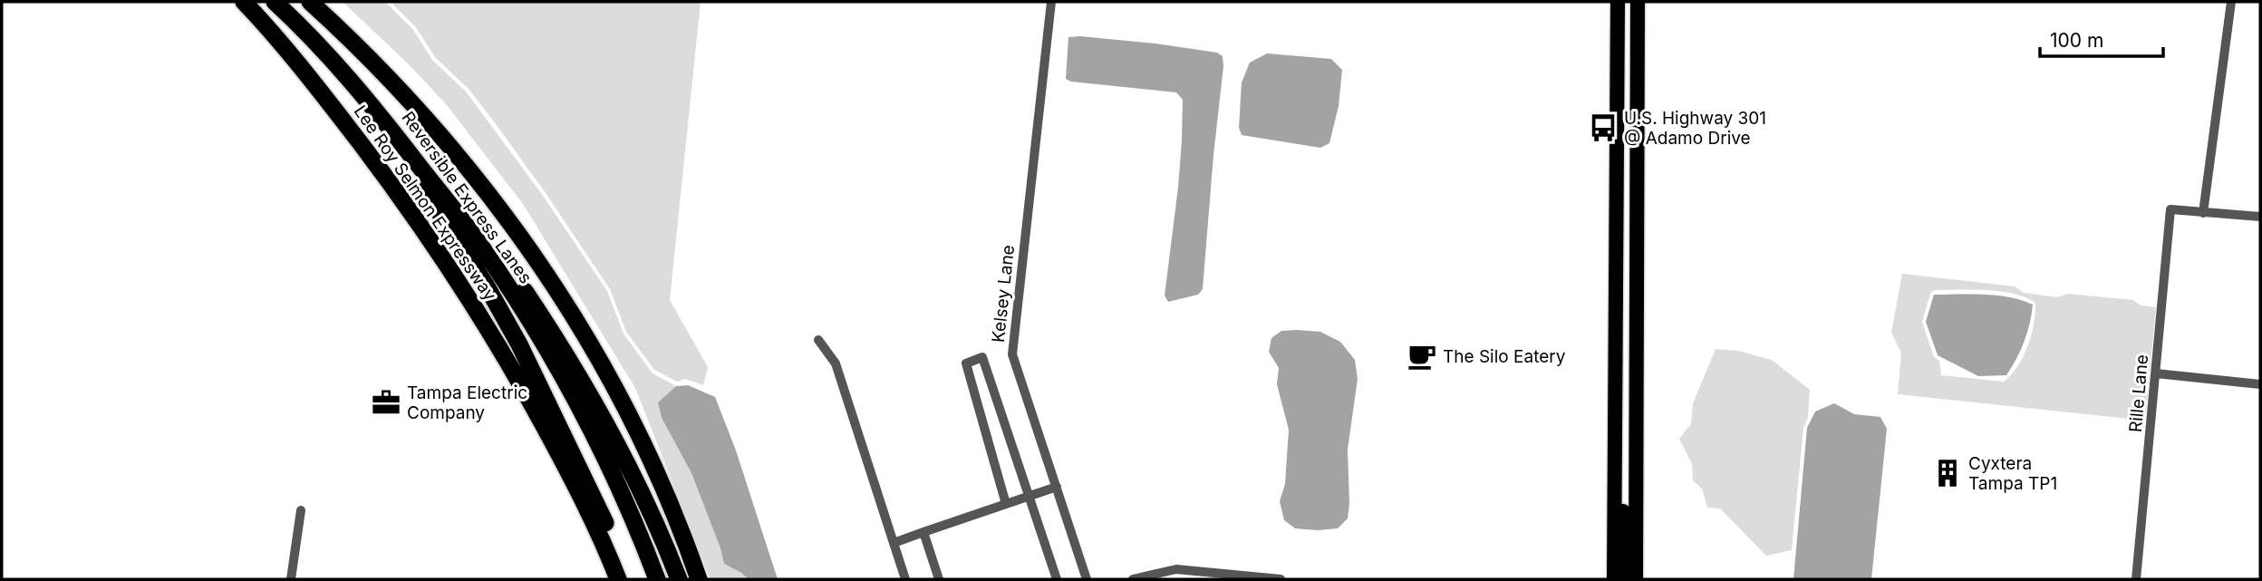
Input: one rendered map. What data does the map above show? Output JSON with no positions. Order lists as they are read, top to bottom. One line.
{"streets":{"highway":["Reversible Express Lanes","Lee Roy Selmon Expressway"],"street":["Kelsey Lane","Rille Lane"]},"places":{"bus stop":["U.S. Highway 301 @ Adamo Drive"],"cafe":["The Silo Eatery"],"office":["Tampa Electric Company"],"building":["Cyxtera Tampa TP1"]},"scale_bar":"100 m"}
